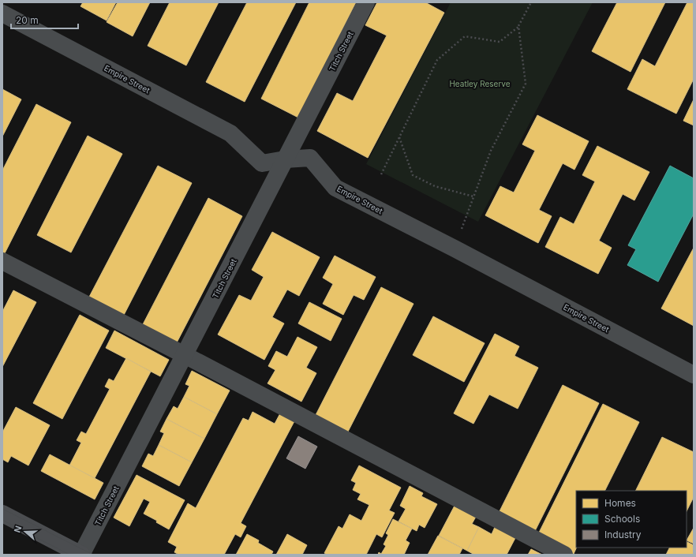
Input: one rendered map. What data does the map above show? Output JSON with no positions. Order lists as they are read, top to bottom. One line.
{"streets":{"street":["Titch Street","Empire Street"]},"crossings":[["Titch Street","Empire Street"]],"parks":["Heatley Reserve"],"legend":["Homes","Schools","Industry"],"scale_bar":"20 m","north":"left"}
